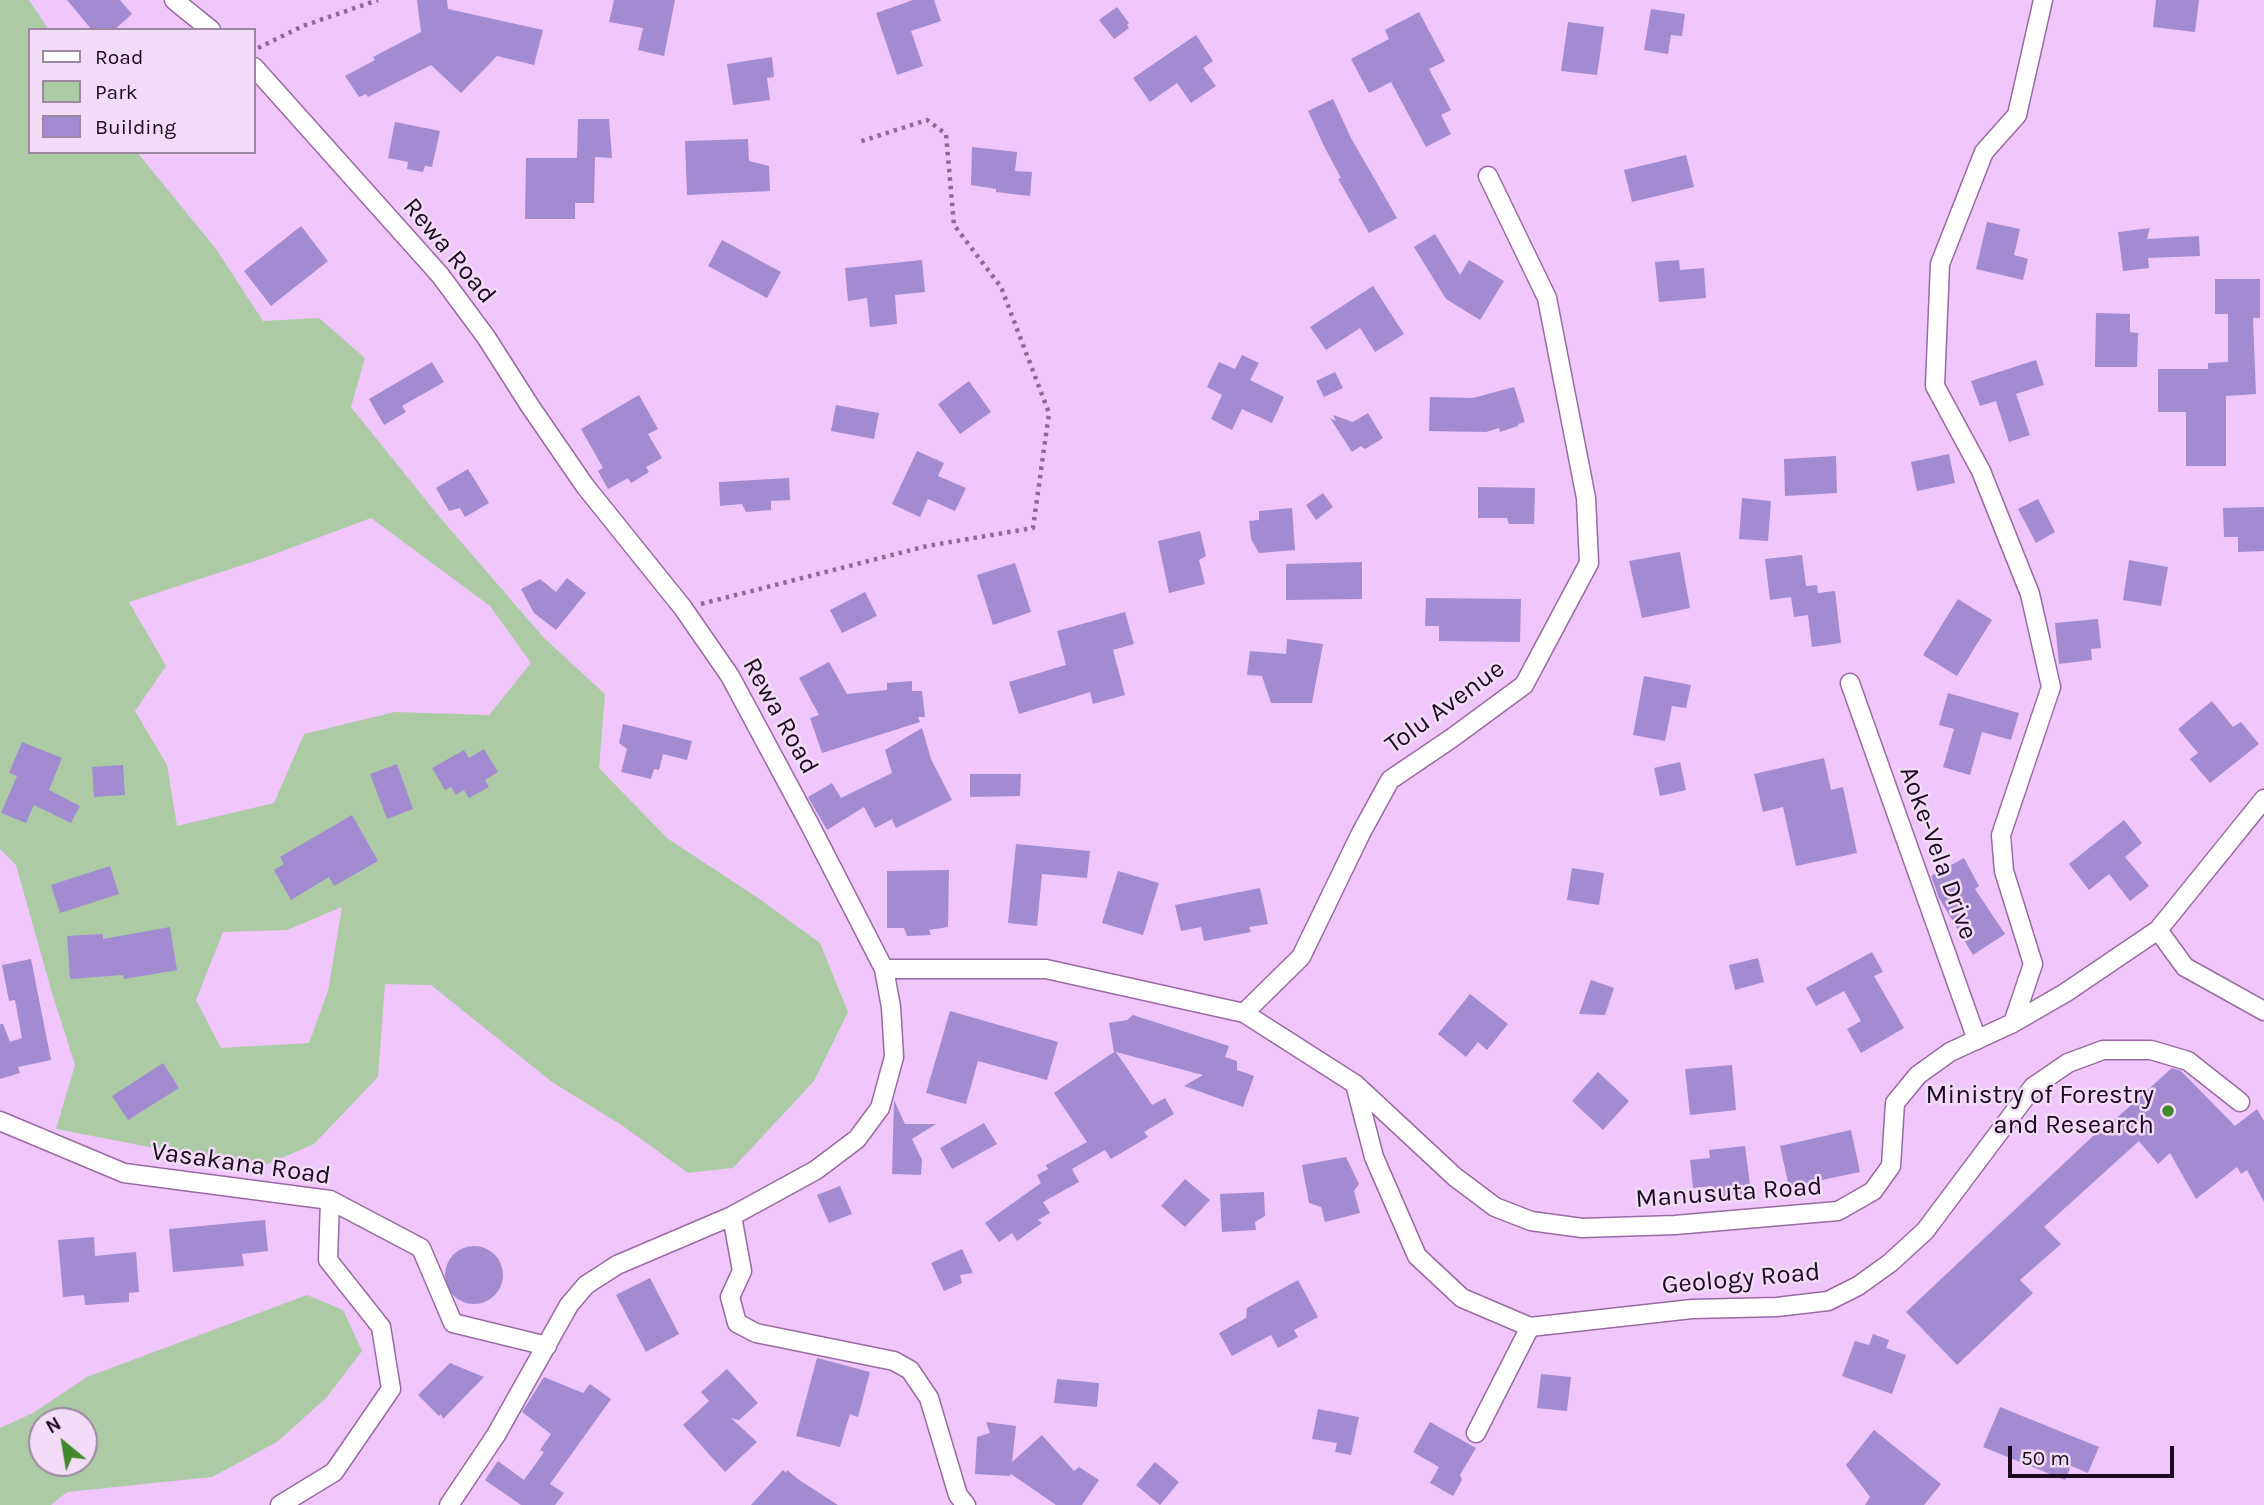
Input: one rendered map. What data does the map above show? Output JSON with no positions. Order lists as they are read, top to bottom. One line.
{"streets":{"street":["Rewa Road","Tolu Avenue","Aoke-Vela Drive","Vasakana Road","Manusuta Road","Geology Road"]},"crossings":[["Rewa Road","Vasakana Road"],["Tolu Avenue","Manusuta Road"],["Aoke-Vela Drive","Manusuta Road"],["Manusuta Road","Geology Road"]],"places":["Ministry of Forestry and Research"],"legend":["Road","Park","Building"],"scale_bar":"50 m","north":"top left"}
